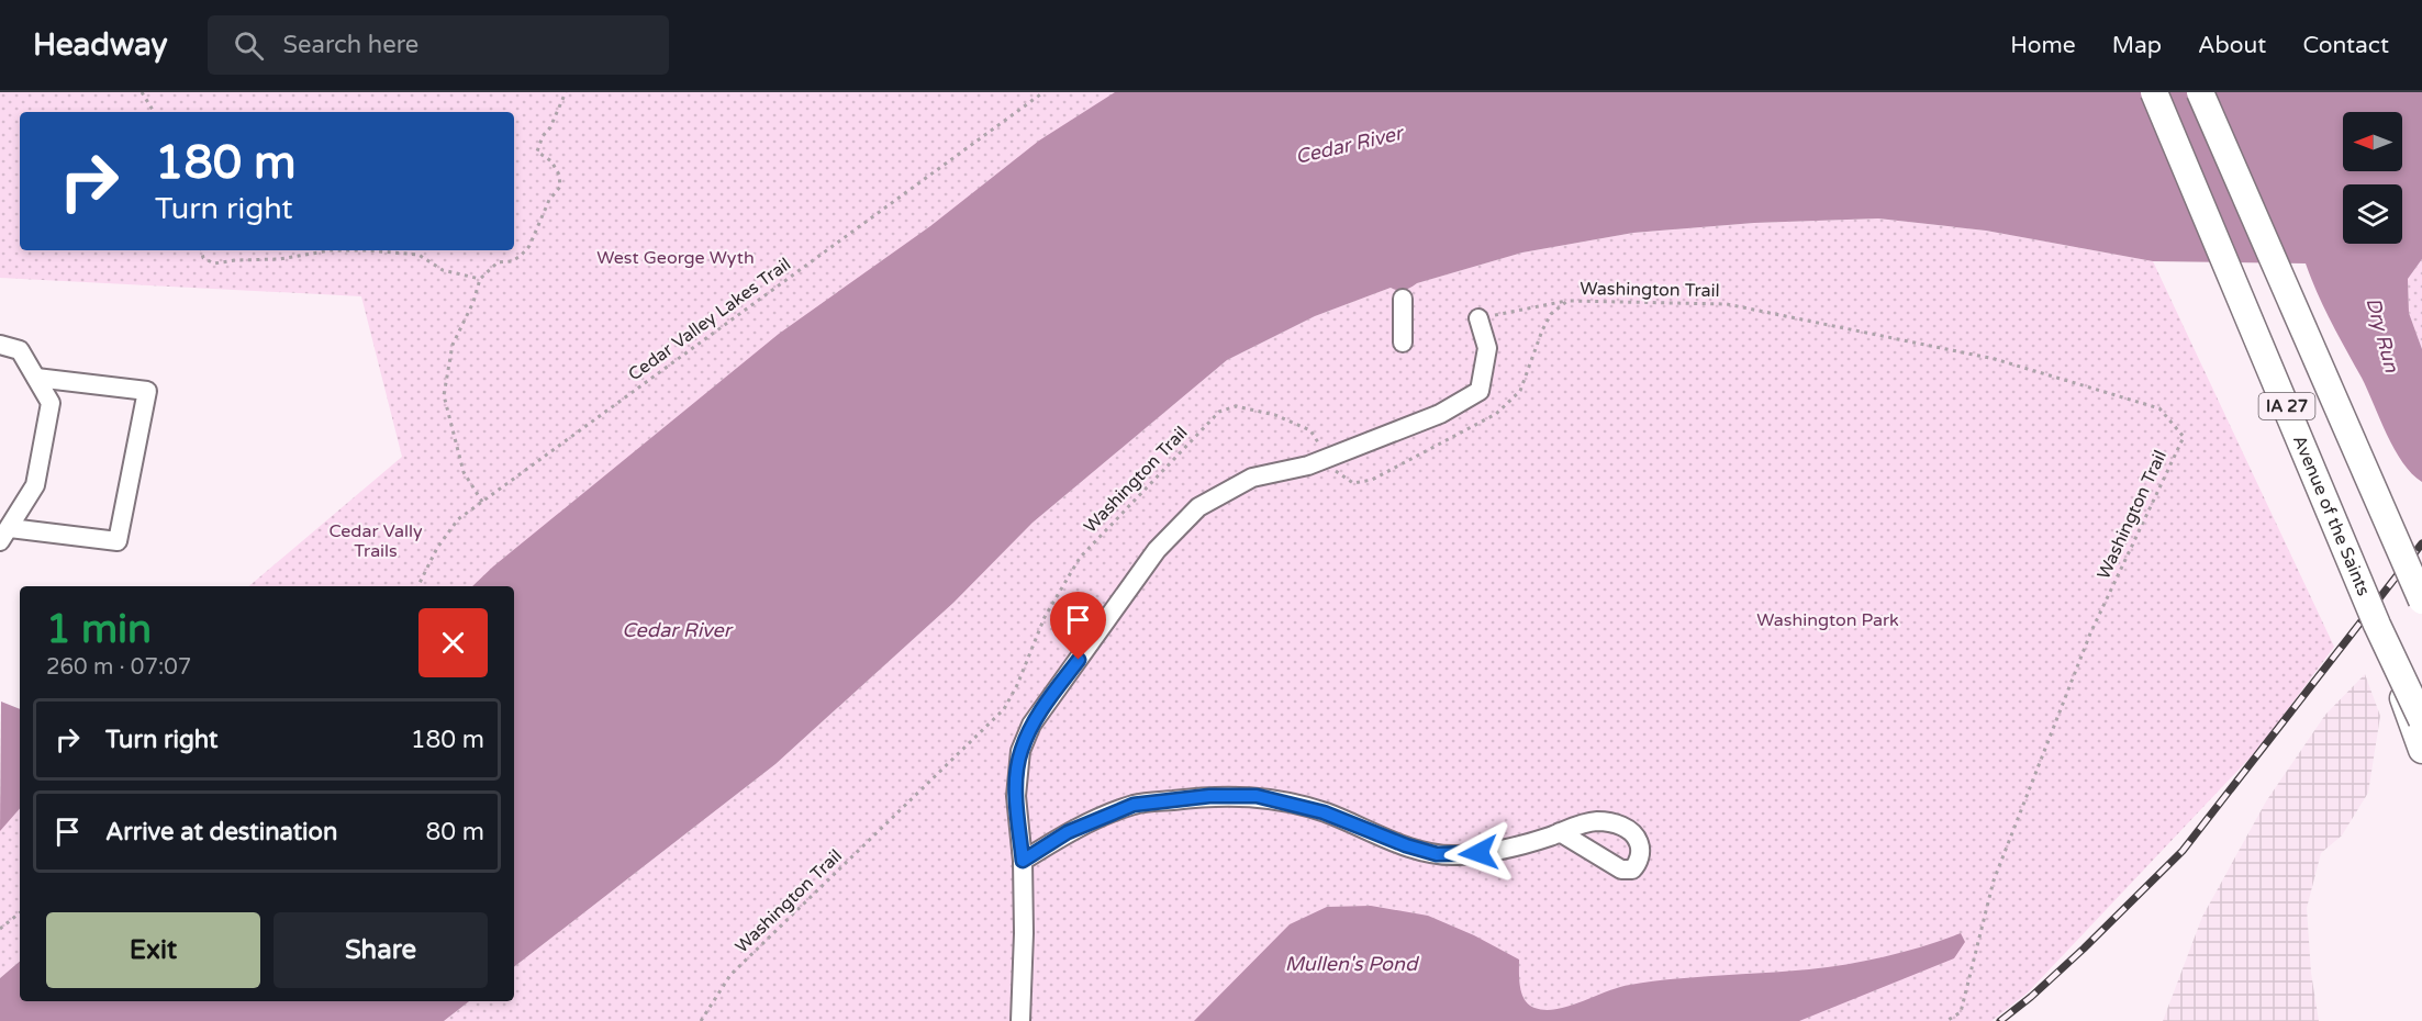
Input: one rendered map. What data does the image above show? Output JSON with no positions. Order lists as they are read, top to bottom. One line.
{"streets":{"highway":["IA 27","Avenue of the Saints"],"path":["Washington Trail","Cedar Valley Lakes Trail"]},"water":["Cedar River","Dry Run","Mullen's Pond"],"parks":["West George Wyth","Cedar Vally Trails","Washington Park"],"north":"left","page":{"header":"Headway","search":"Search here","nav":["Home","Map","About","Contact"],"turn":["180 m","Turn right"],"heading":["1 min","260 m · 07:07"],"list":[{"name":"Turn right","value":"180 m"},{"name":"Arrive at destination","value":"80 m"}],"buttons":["Exit","Share"]}}
